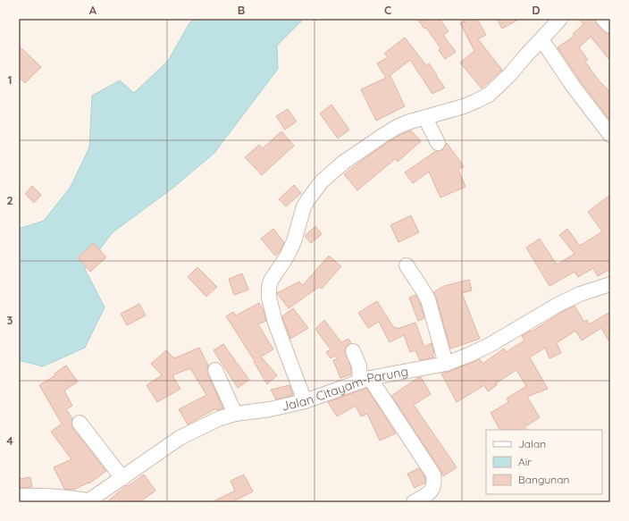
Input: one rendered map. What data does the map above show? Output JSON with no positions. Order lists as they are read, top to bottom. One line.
{"streets":{"street":["Jalan Citayam-Parung"]},"legend":["Jalan","Air","Bangunan"],"grid":{"columns":["A","B","C","D"],"rows":["1","2","3","4"]}}
